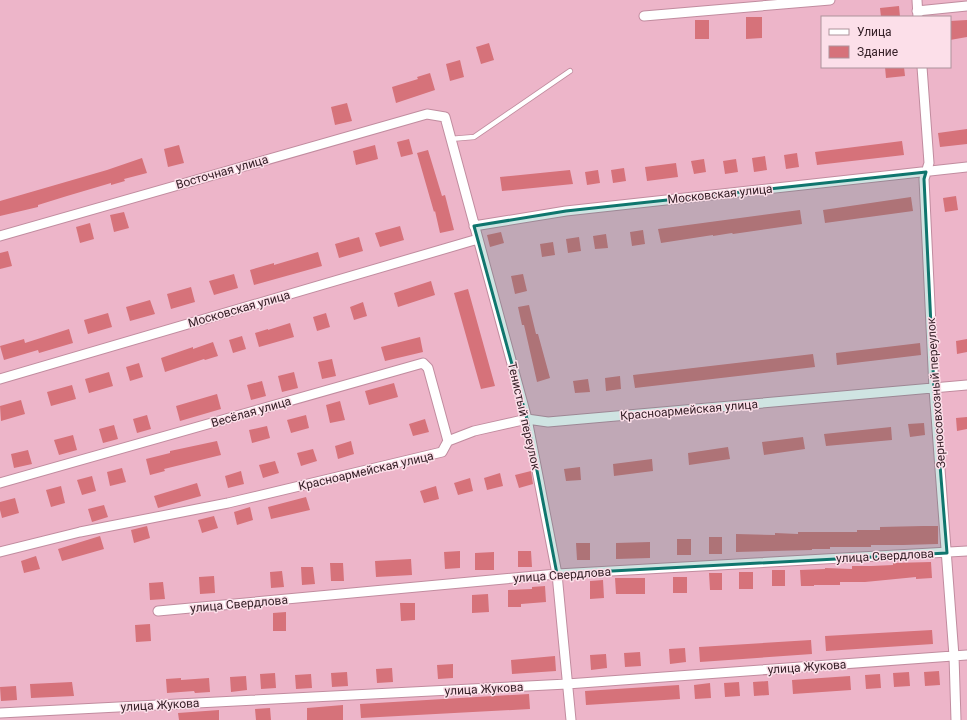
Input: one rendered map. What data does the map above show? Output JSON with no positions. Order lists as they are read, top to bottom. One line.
{"streets":{"street":["Восточная улица","Московская улица","Зерносовхозный переулок","Красноармейская улица","Весёлая улица","Тенистый переулок","улица Свердлова","улица Жукова"]},"crossings":[["Восточная улица","Тенистый переулок"],["Московская улица","Зерносовхозный переулок"],["Московская улица","Тенистый переулок"],["Зерносовхозный переулок","Красноармейская улица"],["Зерносовхозный переулок","улица Свердлова"],["Зерносовхозный переулок","улица Жукова"],["Красноармейская улица","Весёлая улица"],["Красноармейская улица","Тенистый переулок"],["Тенистый переулок","улица Свердлова"],["Тенистый переулок","улица Жукова"]],"legend":["Улица","Здание"]}
